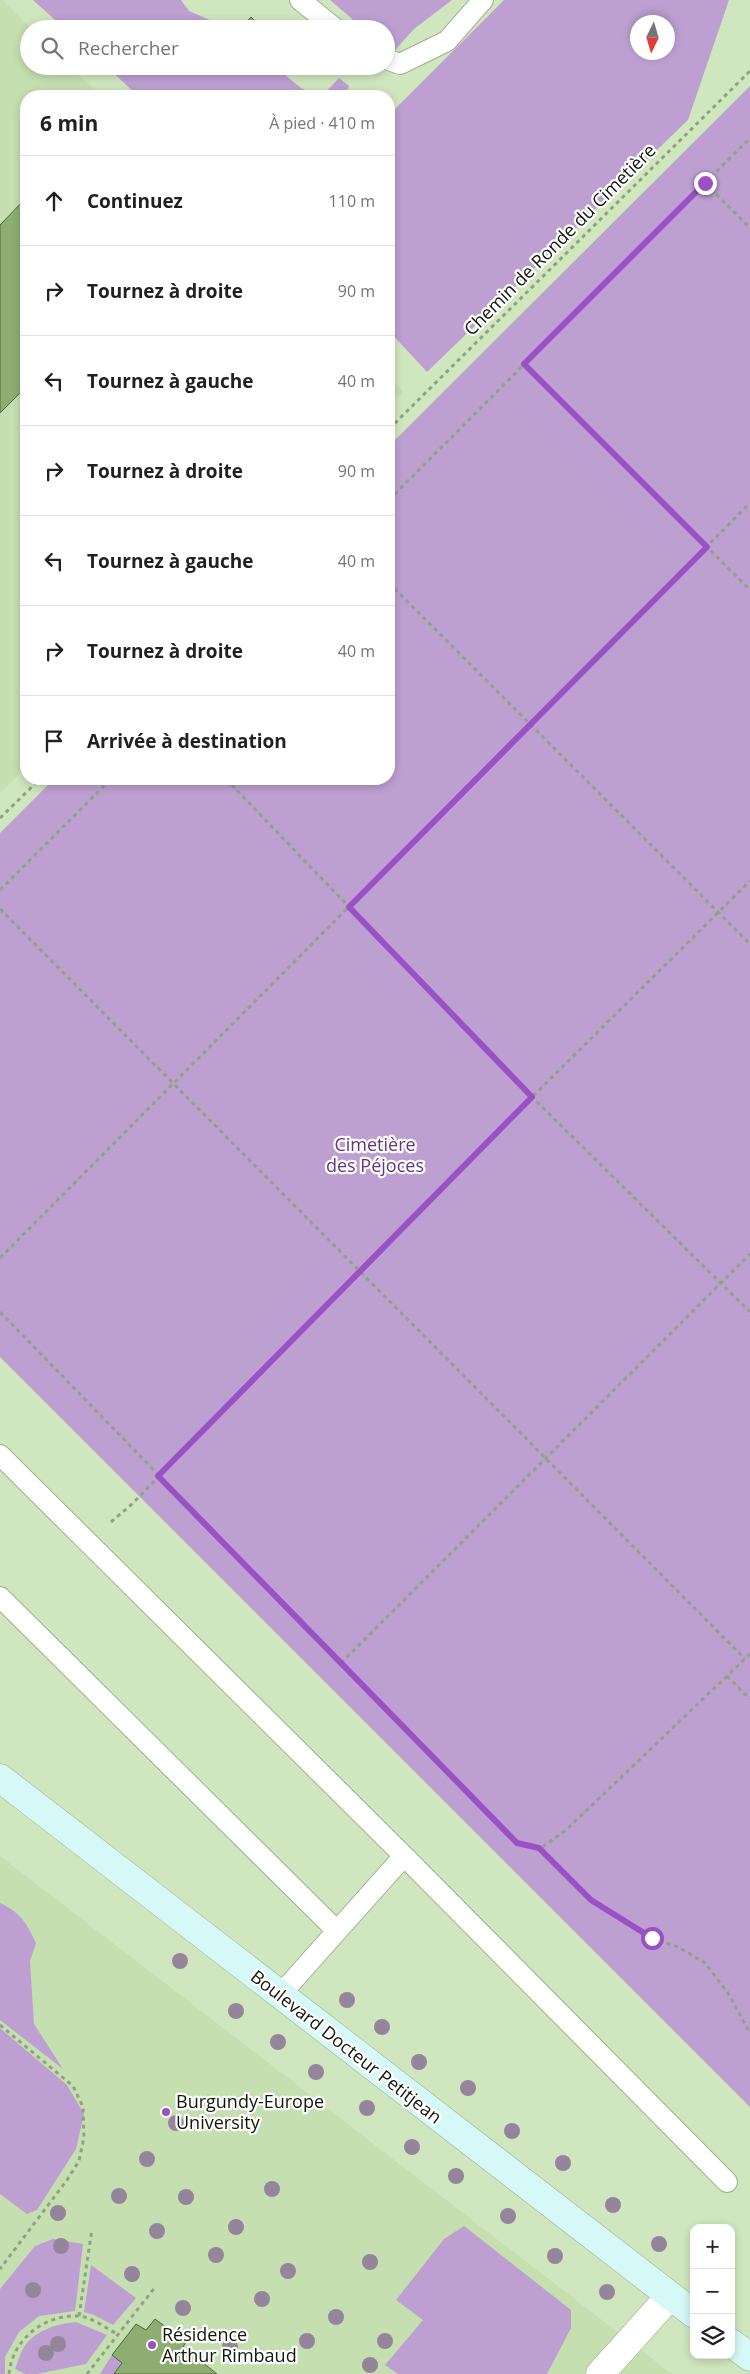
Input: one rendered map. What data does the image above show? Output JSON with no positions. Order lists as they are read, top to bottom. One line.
{"streets":{"main road":["Boulevard Docteur Petitjean"],"path":["Chemin de Ronde du Cimetière"]},"parks":["Cimetière des Péjoces"],"places":["Burgundy-Europe University","Résidence Arthur Rimbaud"],"north":"bottom","page":{"search":"Rechercher","heading":["6 min","À pied · 410 m"],"list":[["Continuez","110 m"],["Tournez à droite","90 m"],["Tournez à gauche","40 m"],["Tournez à droite","90 m"],["Tournez à gauche","40 m"],["Tournez à droite","40 m"],"Arrivée à destination"],"map_buttons":["+","−"]}}
